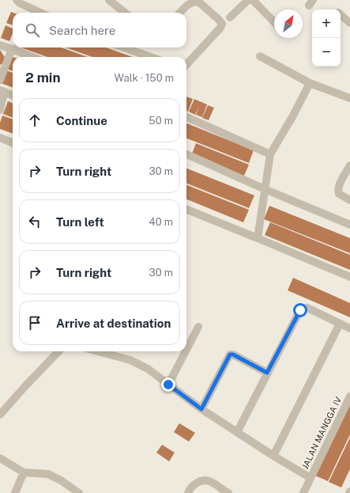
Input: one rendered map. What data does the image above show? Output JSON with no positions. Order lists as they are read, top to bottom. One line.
{"streets":{"street":["JALAN MANGGA IV"]},"north":"top right","page":{"map_buttons":["+","−"],"search":"Search here","heading":["2 min","Walk · 150 m"],"list":[["Continue","50 m"],["Turn right","30 m"],["Turn left","40 m"],["Turn right","30 m"],"Arrive at destination"]}}
